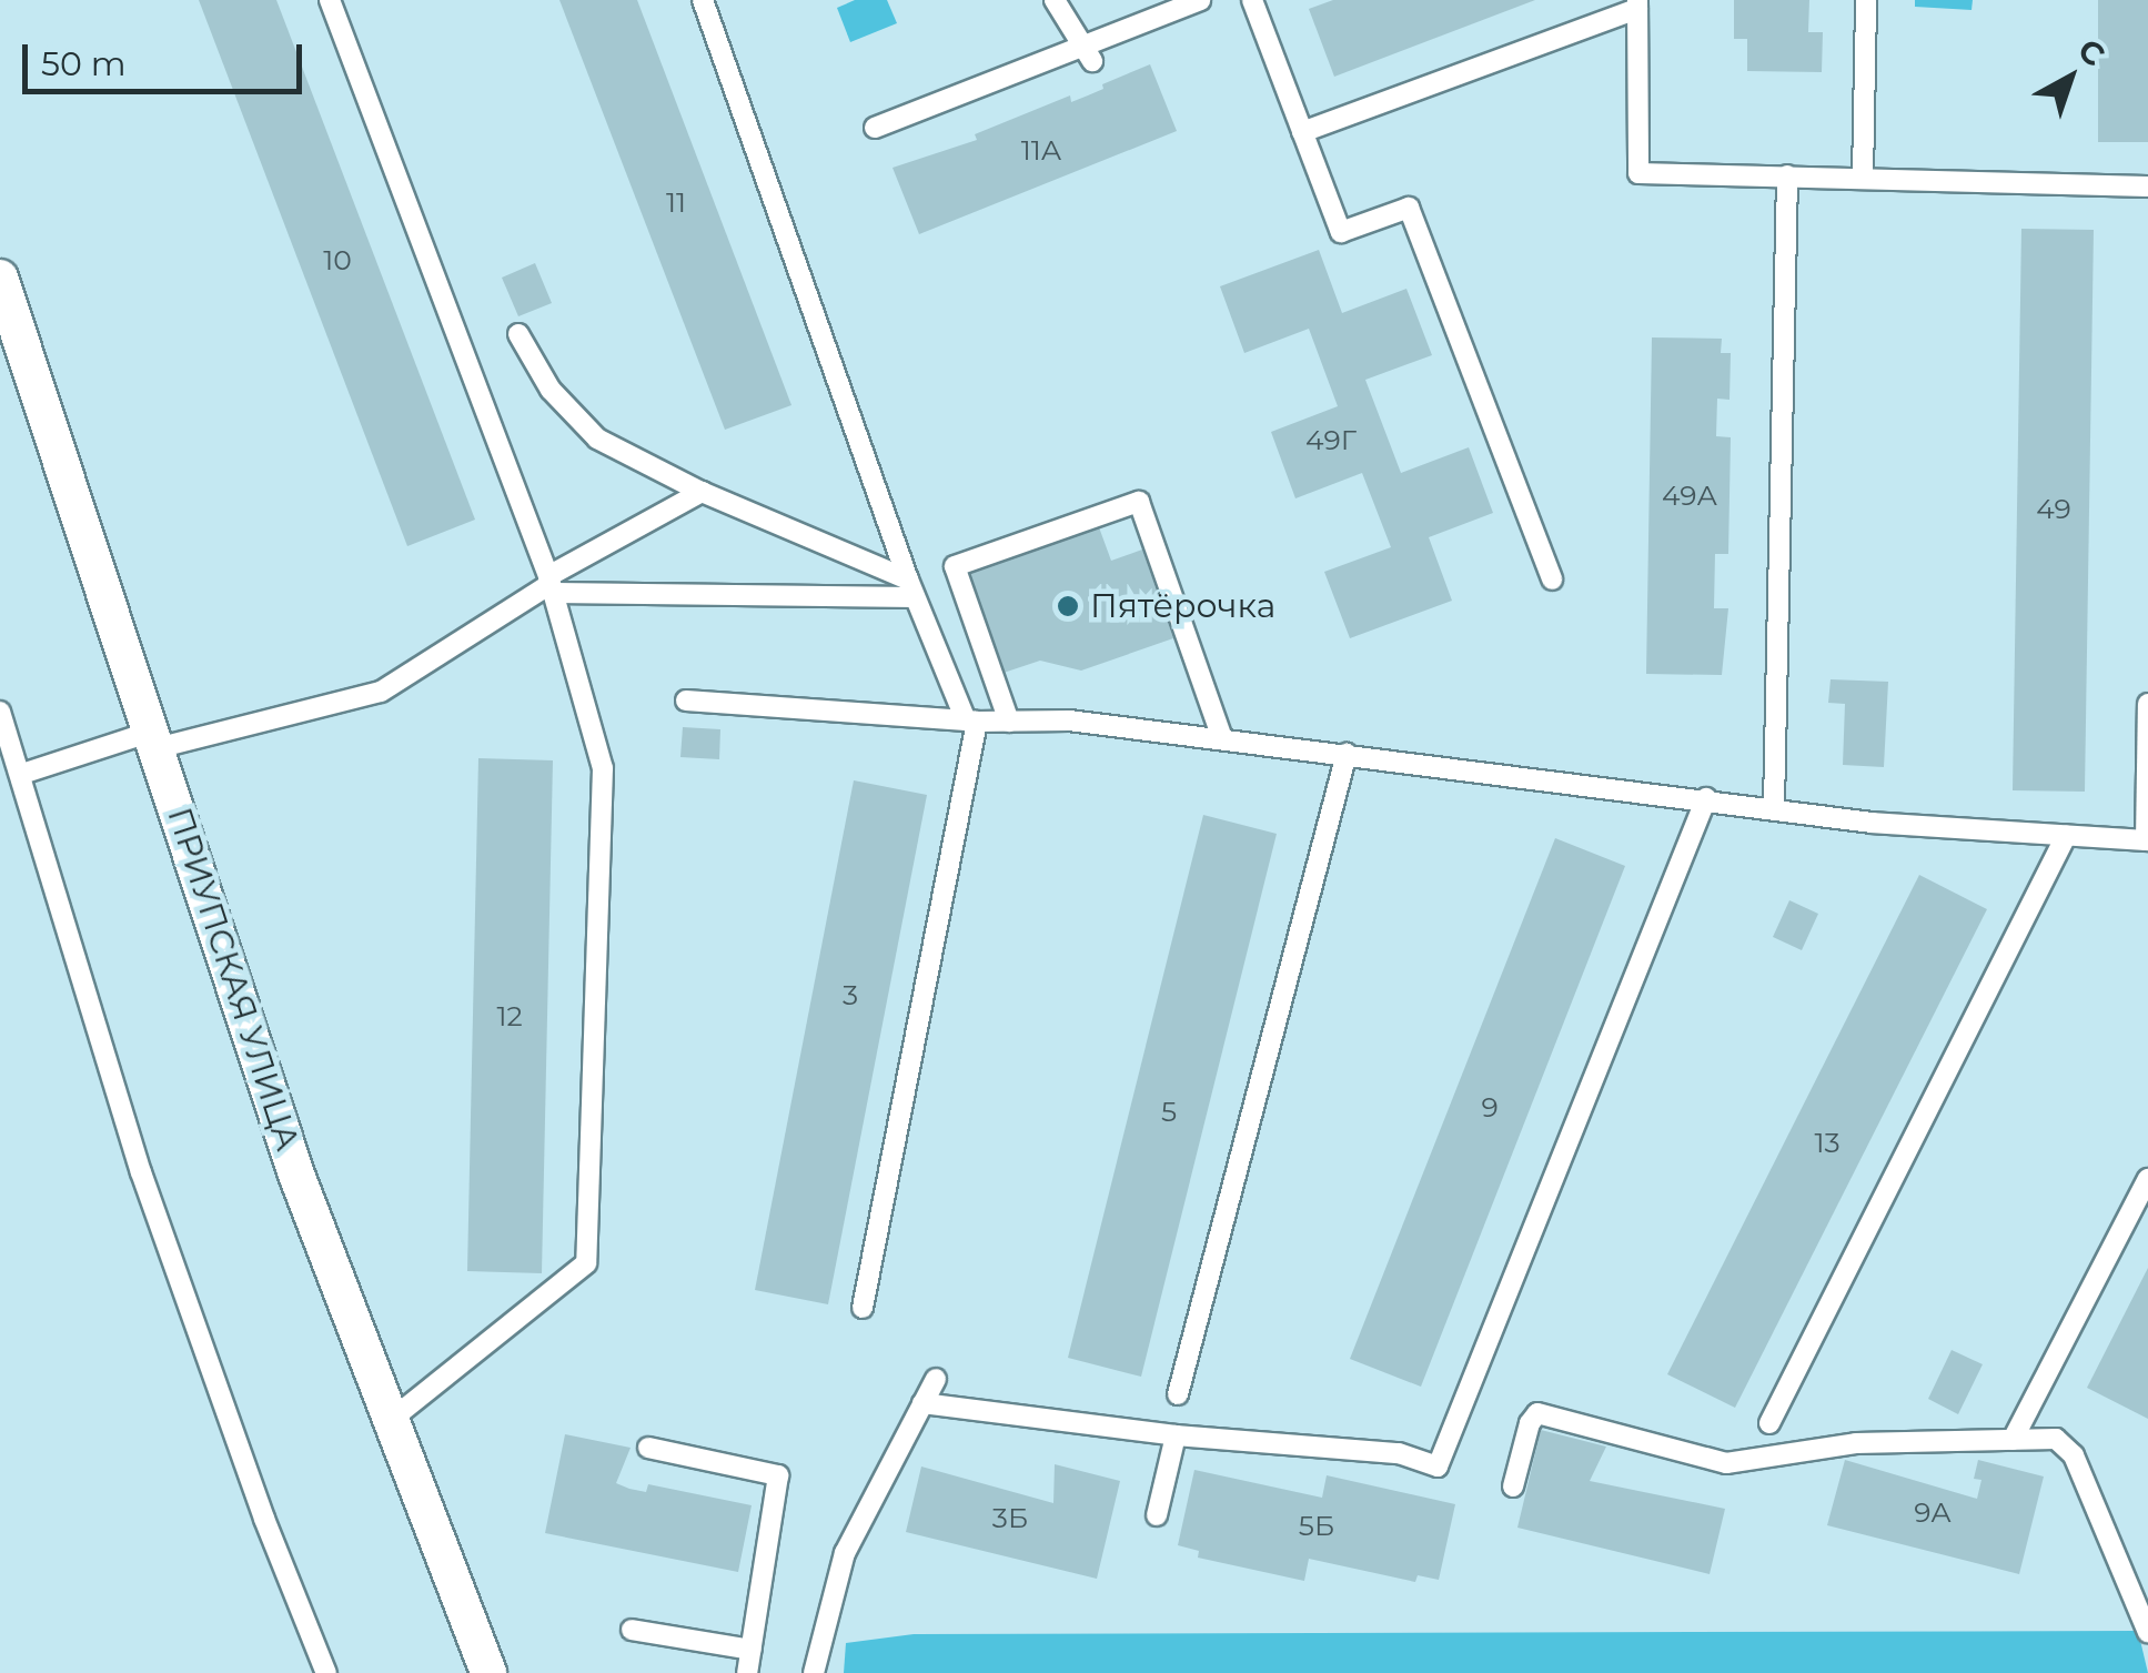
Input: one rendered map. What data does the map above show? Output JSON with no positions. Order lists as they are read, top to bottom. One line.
{"streets":{"street":["ПРИУПСКАЯ УЛИЦА"]},"places":["Пятёрочка"],"house_numbers":["11А","11","10","49Г","49А","49","3","12","9","5","13","9А","3Б","5Б"],"scale_bar":"50 m","north":"top right"}
